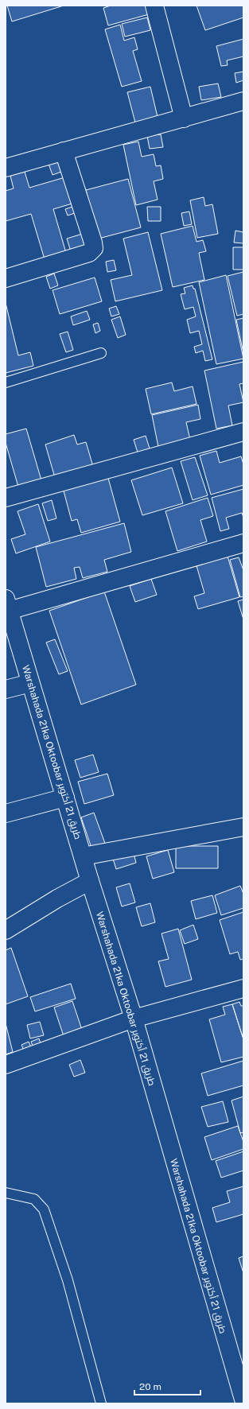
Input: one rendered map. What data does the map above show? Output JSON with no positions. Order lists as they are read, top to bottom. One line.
{"streets":{"street":["Warshahada 21ka Oktoobar طريق 21 أكتوبر"]},"scale_bar":"20 m"}
